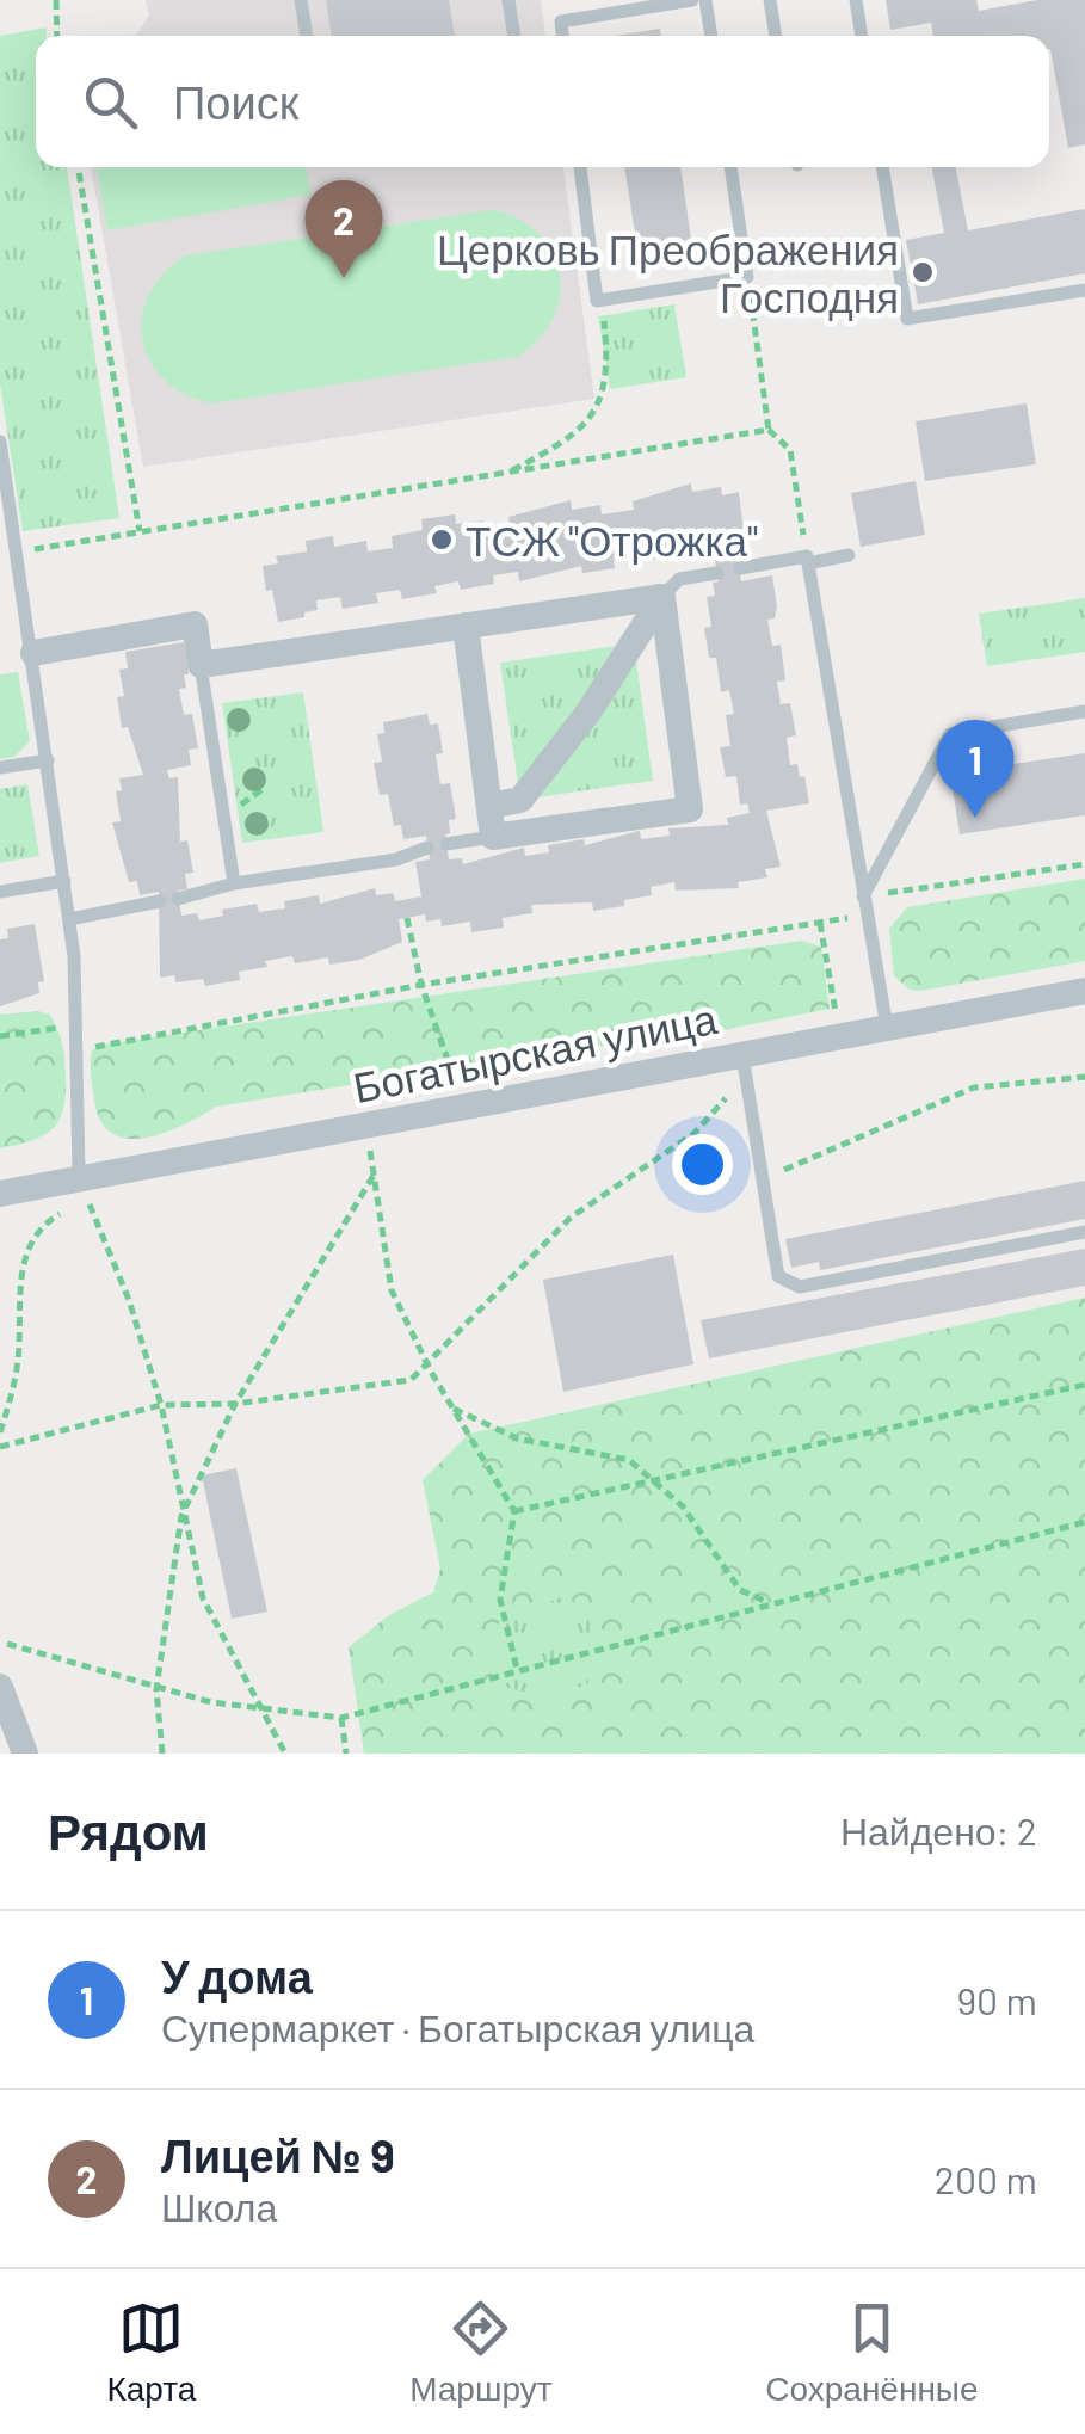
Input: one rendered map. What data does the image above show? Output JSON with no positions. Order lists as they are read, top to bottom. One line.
{"streets":{"street":["Богатырская улица"]},"places":["Церковь Преображения Господня","ТСЖ \"Отрожка\""],"page":{"search":"Поиск","pins":["2","1"],"heading":["Рядом","Найдено: 2"],"list":[{"mark":"1","name":"У дома","note":"Супермаркет · Богатырская улица","value":"90 m"},{"mark":"2","name":"Лицей № 9","note":"Школа","value":"200 m"}],"nav":["Карта","Маршрут","Сохранённые"]}}
